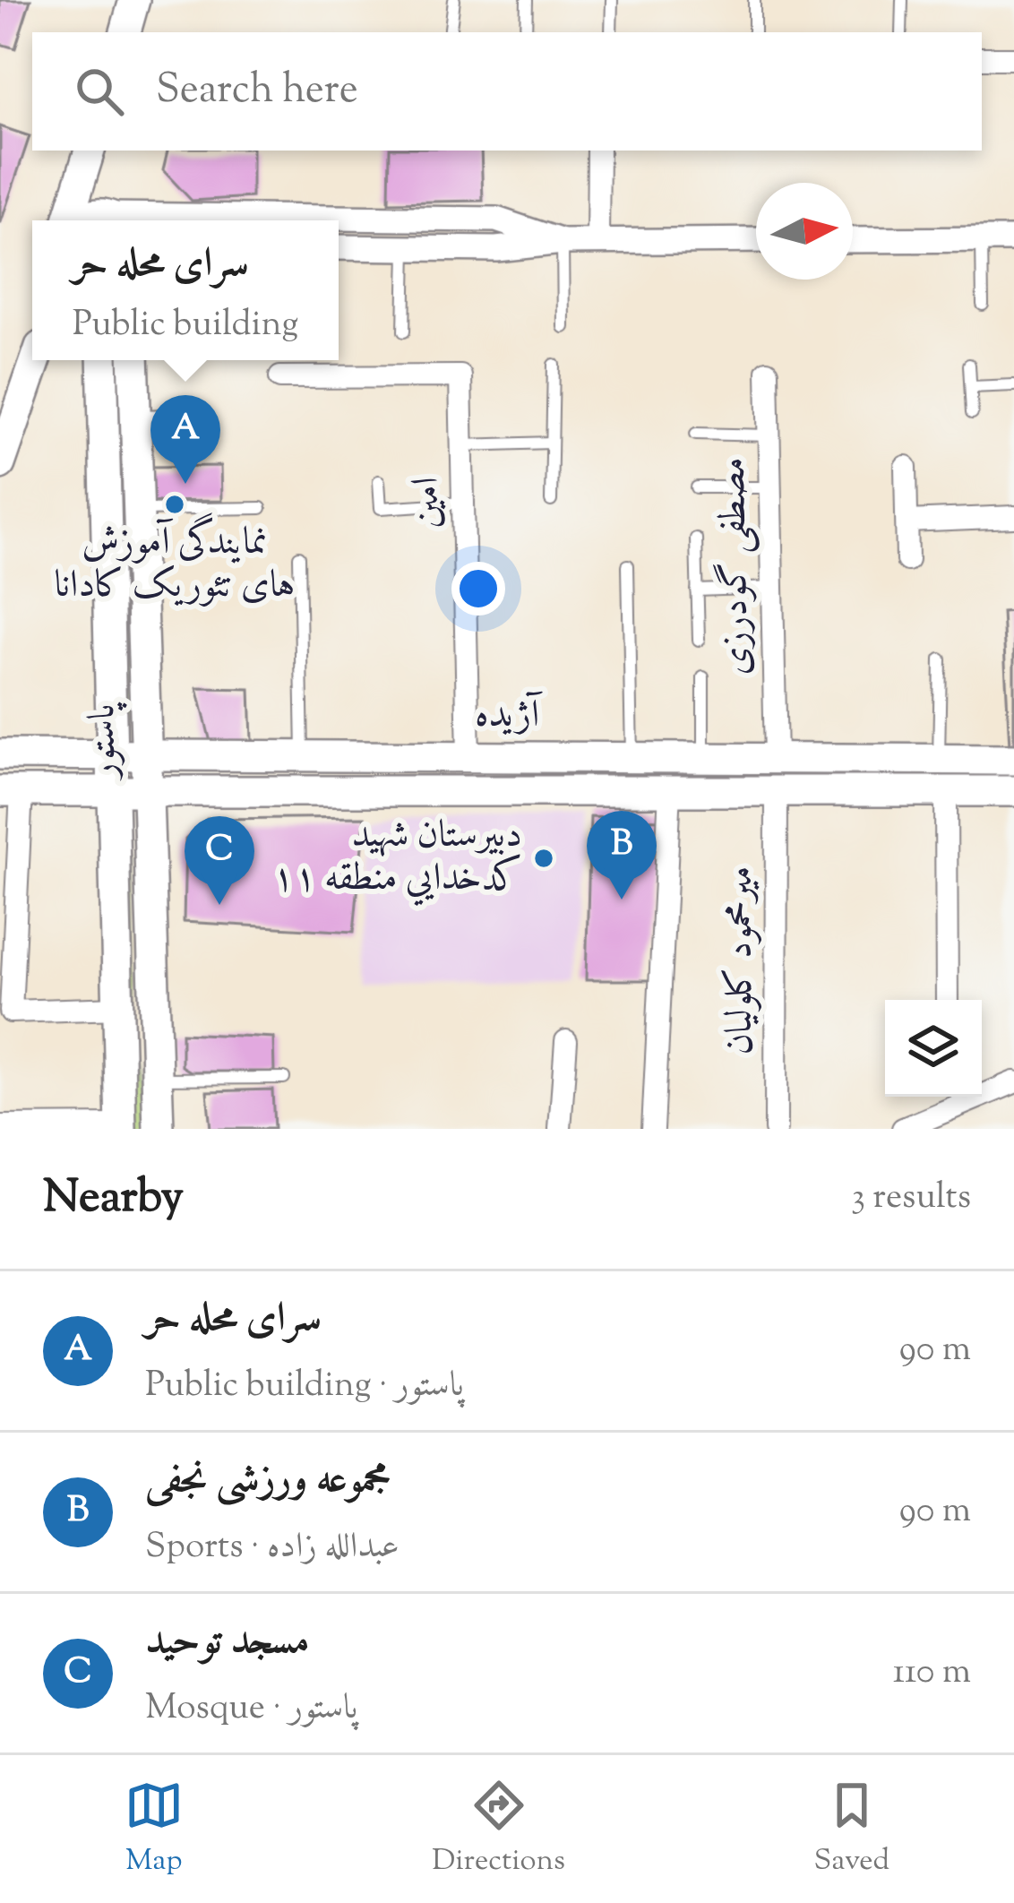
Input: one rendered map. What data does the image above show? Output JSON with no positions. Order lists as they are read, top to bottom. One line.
{"streets":{"main road":["آژیده","پاستور"],"street":["امین","مصطفی گودرزی","میرمحمود کلولیان"]},"crossings":[["امین","آژیده"],["مصطفی گودرزی","آژیده"],["آژیده","پاستور"],["آژیده","میرمحمود کلولیان"]],"places":["نمایندگی آموزش های تئوریک کادانا","دبيرستان شهيد كدخدايي منطقه ١١"],"north":"right","page":{"search":"Search here","popup":["سرای محله حر","Public building"],"pins":["A","B","C"],"heading":["Nearby","3 results"],"list":[{"mark":"A","name":"سرای محله حر","note":"Public building · پاستور","value":"90 m"},{"mark":"B","name":"مجموعه ورزشی نجفی","note":"Sports · عبدالله زاده","value":"90 m"},{"mark":"C","name":"مسجد توحید","note":"Mosque · پاستور","value":"110 m"}],"nav":["Map","Directions","Saved"]}}
